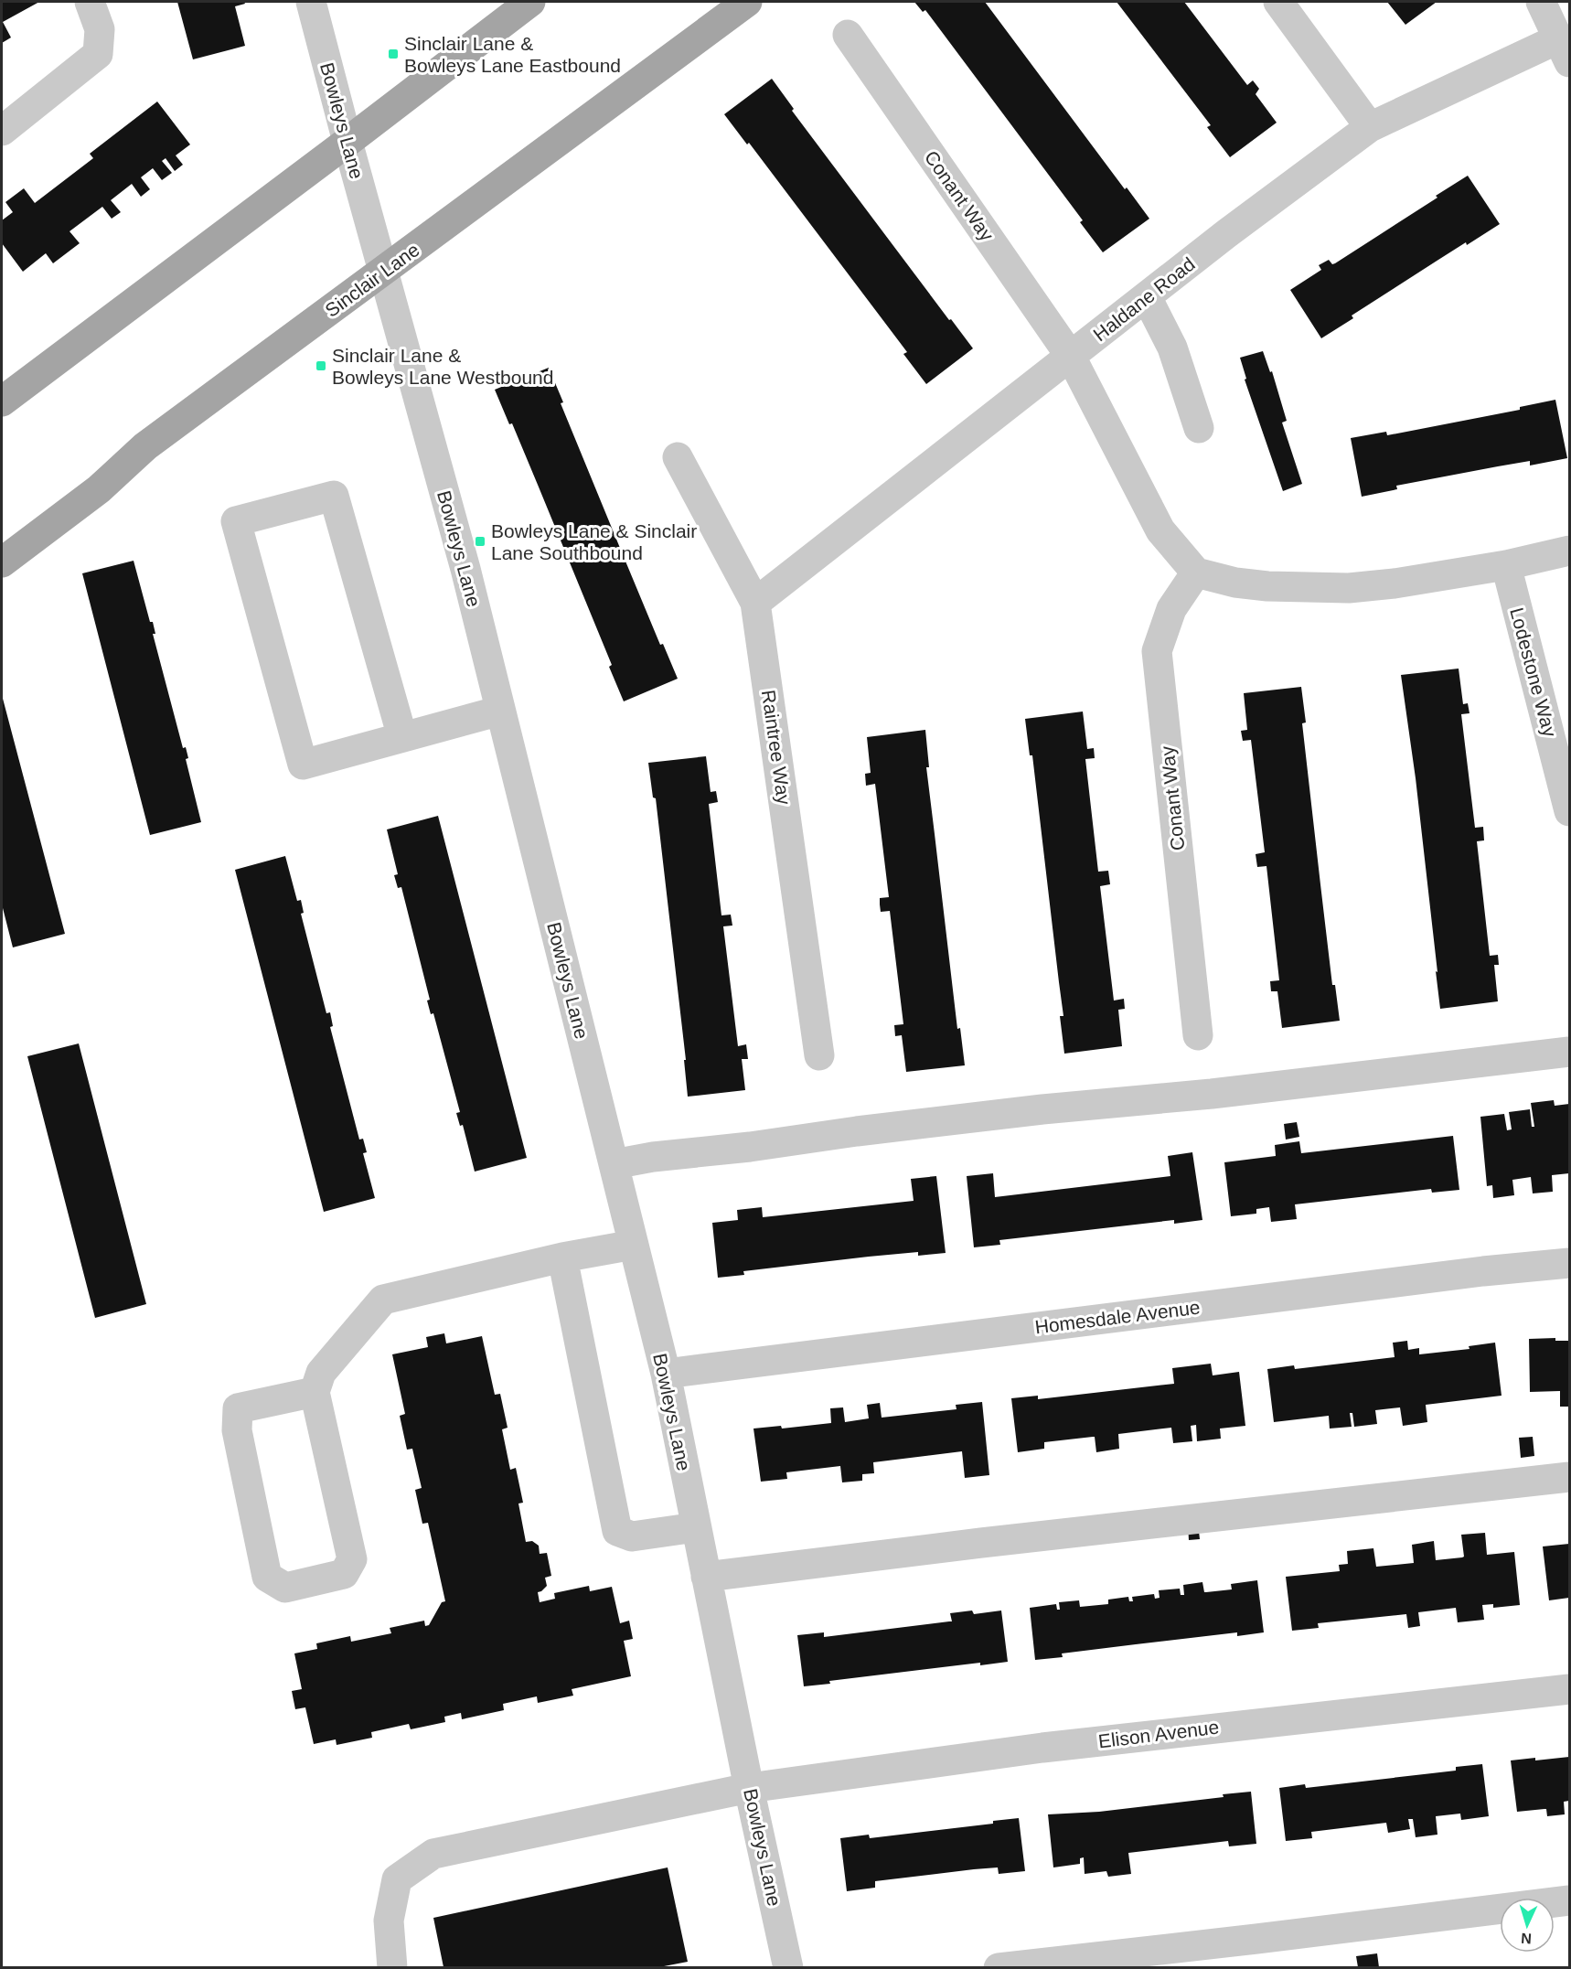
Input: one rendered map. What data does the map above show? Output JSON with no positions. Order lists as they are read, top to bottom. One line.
{"streets":{"main road":["Sinclair Lane"],"street":["Bowleys Lane","Conant Way","Haldane Road","Lodestone Way","Raintree Way","Homesdale Avenue","Elison Avenue"]},"crossings":[["Bowleys Lane","Sinclair Lane"],["Bowleys Lane","Homesdale Avenue"],["Bowleys Lane","Elison Avenue"],["Conant Way","Haldane Road"],["Haldane Road","Raintree Way"]],"places":{"transit":["Sinclair Lane & Bowleys Lane Eastbound","Sinclair Lane & Bowleys Lane Westbound","Bowleys Lane & Sinclair Lane Southbound"]},"north":"bottom"}
